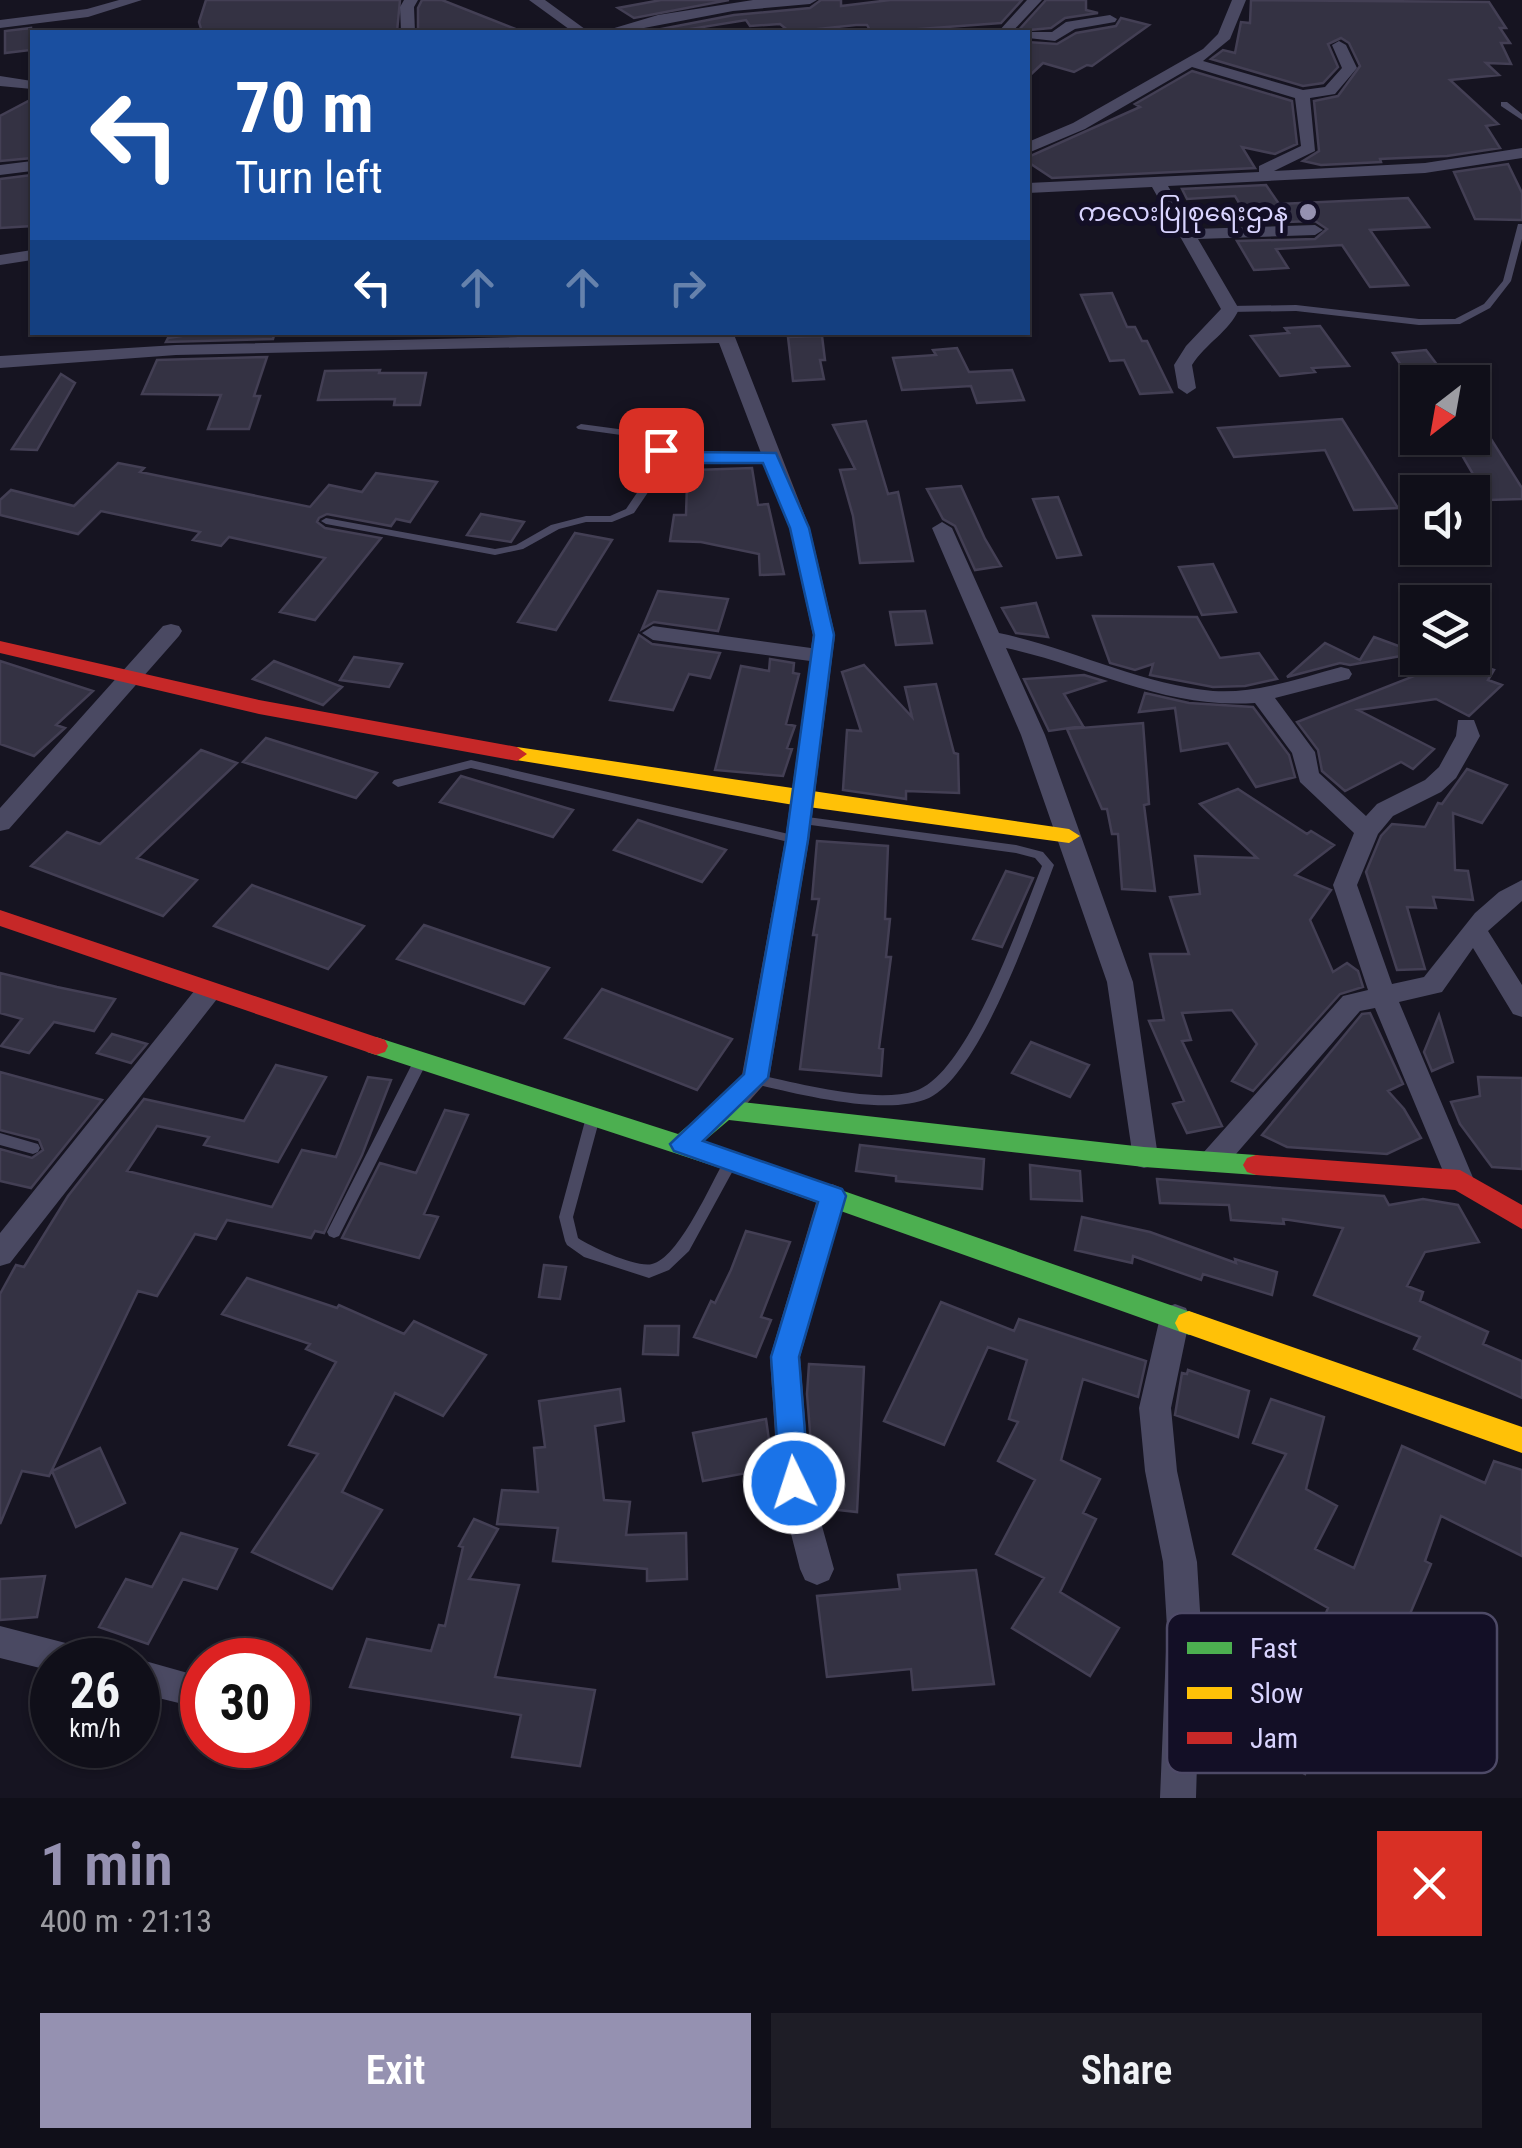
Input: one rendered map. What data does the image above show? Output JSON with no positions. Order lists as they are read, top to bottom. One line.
{"places":["ကလေးပြုစုရေးဌာန"],"legend":["Fast","Slow","Jam"],"north":"bottom left","page":{"turn":["70 m","Turn left"],"speed":"26 km/h","limit":"30","heading":["1 min","400 m · 21:13"],"buttons":["Exit","Share"]}}
